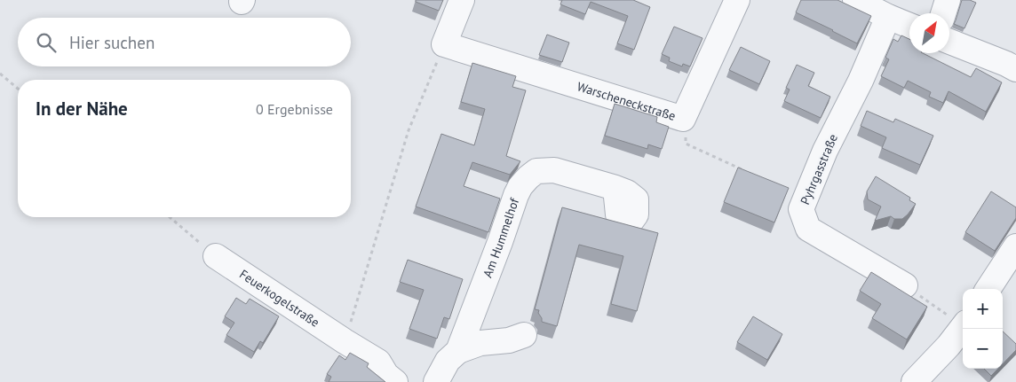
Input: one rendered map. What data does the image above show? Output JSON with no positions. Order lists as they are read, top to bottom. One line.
{"streets":{"street":["Warscheneckstraße","Pyhrgasstraße","Am Hummelhof","Feuerkogelstraße"]},"north":"top right","page":{"search":"Hier suchen","heading":["In der Nähe","0 Ergebnisse"],"map_buttons":["+","−"]}}
